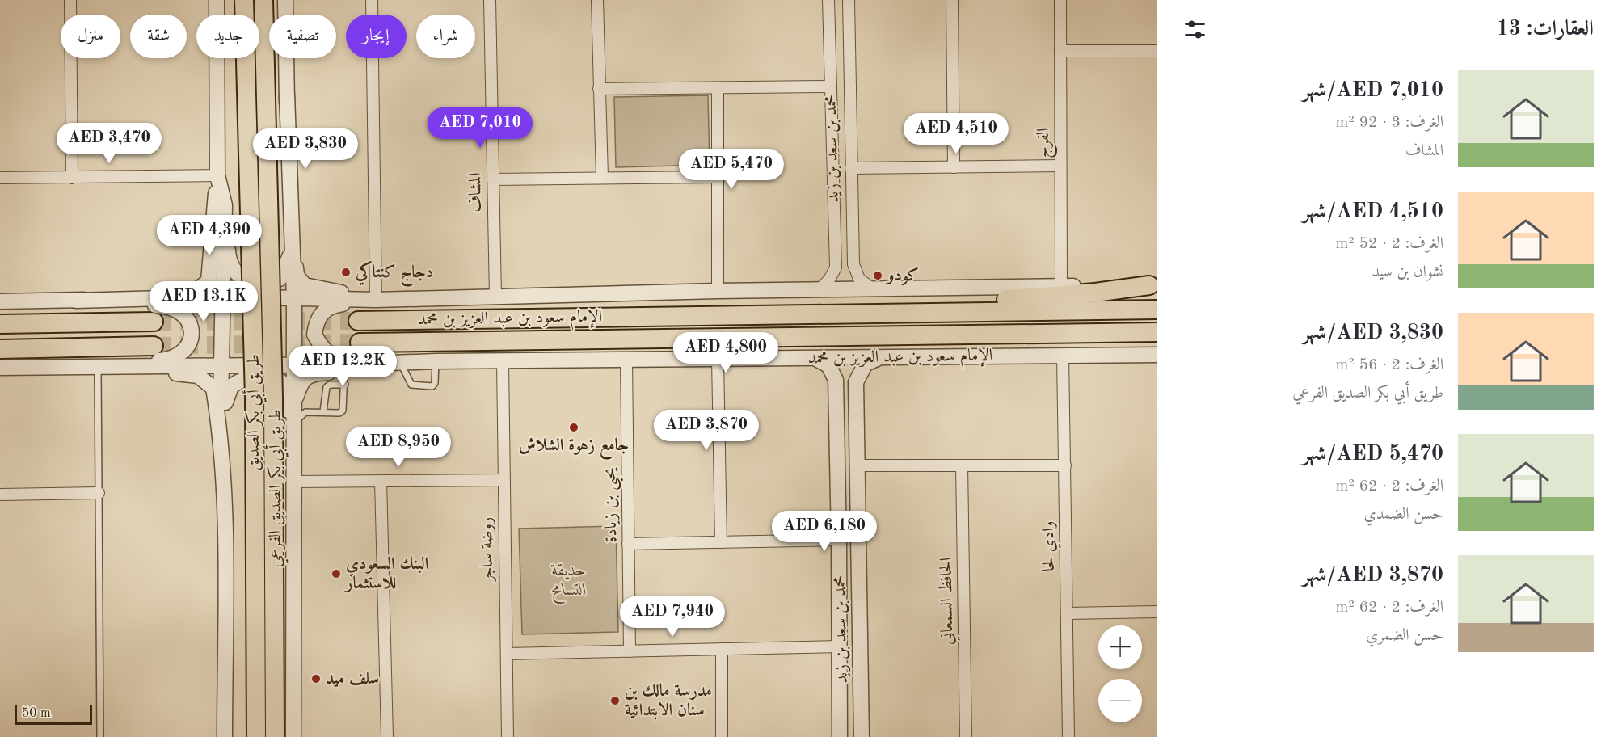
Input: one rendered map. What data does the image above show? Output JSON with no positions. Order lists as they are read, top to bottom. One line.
{"streets":{"main road":["الإمام سعود بن عبد العزيز بن محمد","طريق أبي بكر الصديق"],"street":["الفرج","محمد بن سعد بن زيد","المشاف","طريق أبي بكر الصديق الفرعي","يحيى بن زيادة","وادي لحا","روضة ساجر","الحافظ السمعاني"]},"crossings":[["الفرج","الإمام سعود بن عبد العزيز بن محمد"],["محمد بن سعد بن زيد","الإمام سعود بن عبد العزيز بن محمد"],["المشاف","الإمام سعود بن عبد العزيز بن محمد"],["الإمام سعود بن عبد العزيز بن محمد","طريق أبي بكر الصديق الفرعي"],["الإمام سعود بن عبد العزيز بن محمد","يحيى بن زيادة"],["الإمام سعود بن عبد العزيز بن محمد","وادي لحا"],["الإمام سعود بن عبد العزيز بن محمد","روضة ساجر"]],"parks":["حديقة التسامح"],"places":["دجاج كنتاكي","كودو","جامع زهوة الشلاش","البنك السعودي للاستثمار","سلف ميد","مدرسة مالك بن سنان الابتدائية"],"scale_bar":"50 m","page":{"heading":"العقارات: 13","chip":["شراء","إيجار","تصفية","جديد","شقة","منزل"],"list":[{"name":"AED 7,010/شهر","note":"الغرف: 3 · 92 m² · المشاف"},{"name":"AED 4,510/شهر","note":"الغرف: 2 · 52 m² · نشوان بن سيد"},{"name":"AED 3,830/شهر","note":"الغرف: 2 · 56 m² · طريق أبي بكر الصديق الفرعي"},{"name":"AED 5,470/شهر","note":"الغرف: 2 · 62 m² · حسن الضمدي"},{"name":"AED 3,870/شهر","note":"الغرف: 2 · 62 m² · حسن الضمري"}],"price":["AED 7,010","AED 4,510","AED 3,470","AED 3,830","AED 5,470","AED 4,390","AED 13.1K","AED 4,800","AED 12.2K","AED 3,870","AED 8,950","AED 6,180","AED 7,940"],"map_buttons":["+","−"],"scale":"50 m"}}
